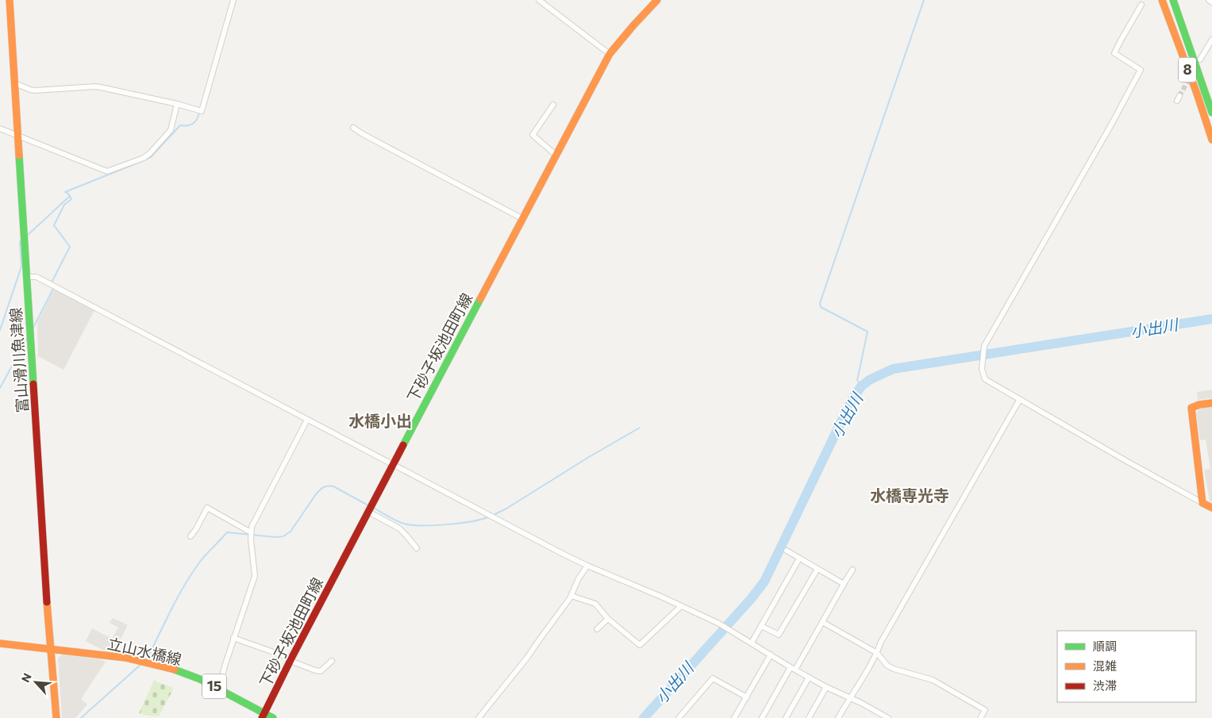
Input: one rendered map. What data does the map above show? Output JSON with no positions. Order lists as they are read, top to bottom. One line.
{"streets":{"main road":["8","下砂子坂池田町線","富山滑川魚津線","立山水橋線","15"]},"crossings":[["下砂子坂池田町線","立山水橋線"],["富山滑川魚津線","立山水橋線"]],"districts":["水橋小出","水橋専光寺"],"water":["小出川"],"legend":["順調","混雑","渋滞"],"north":"top left"}
